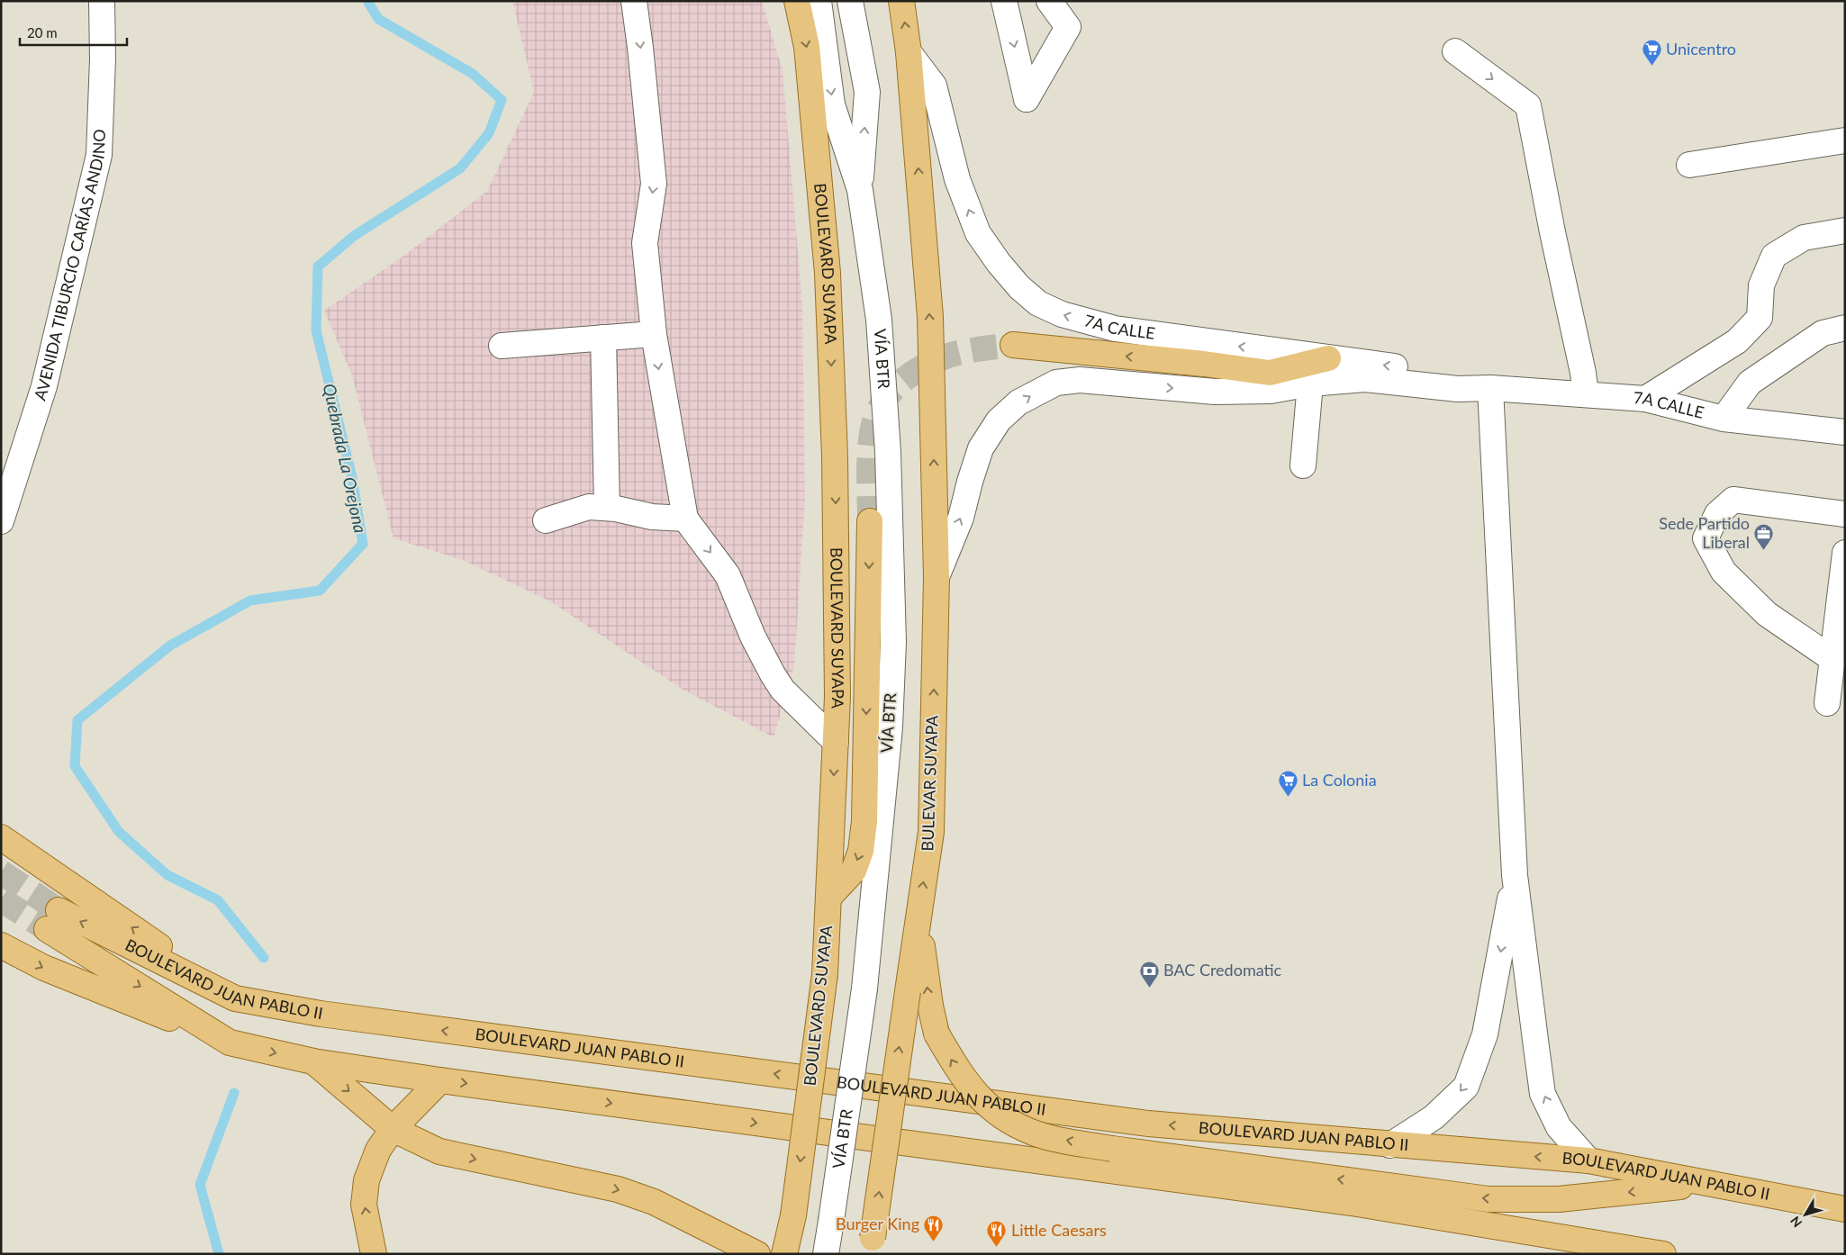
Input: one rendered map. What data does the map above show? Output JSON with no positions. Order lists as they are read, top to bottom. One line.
{"streets":{"main road":["BOULEVARD SUYAPA","BULEVAR SUYAPA","BOULEVARD JUAN PABLO II"],"street":["AVENIDA TIBURCIO CARÍAS ANDINO","7A CALLE","VÍA BTR"]},"crossings":[["7A CALLE","BULEVAR SUYAPA"]],"water":["Quebrada La Orejona"],"places":{"supermarket":["Unicentro","La Colonia"],"office":["Sede Partido Liberal"],"bank":["BAC Credomatic"],"restaurant":["Burger King","Little Caesars"]},"scale_bar":"20 m","north":"bottom left"}
